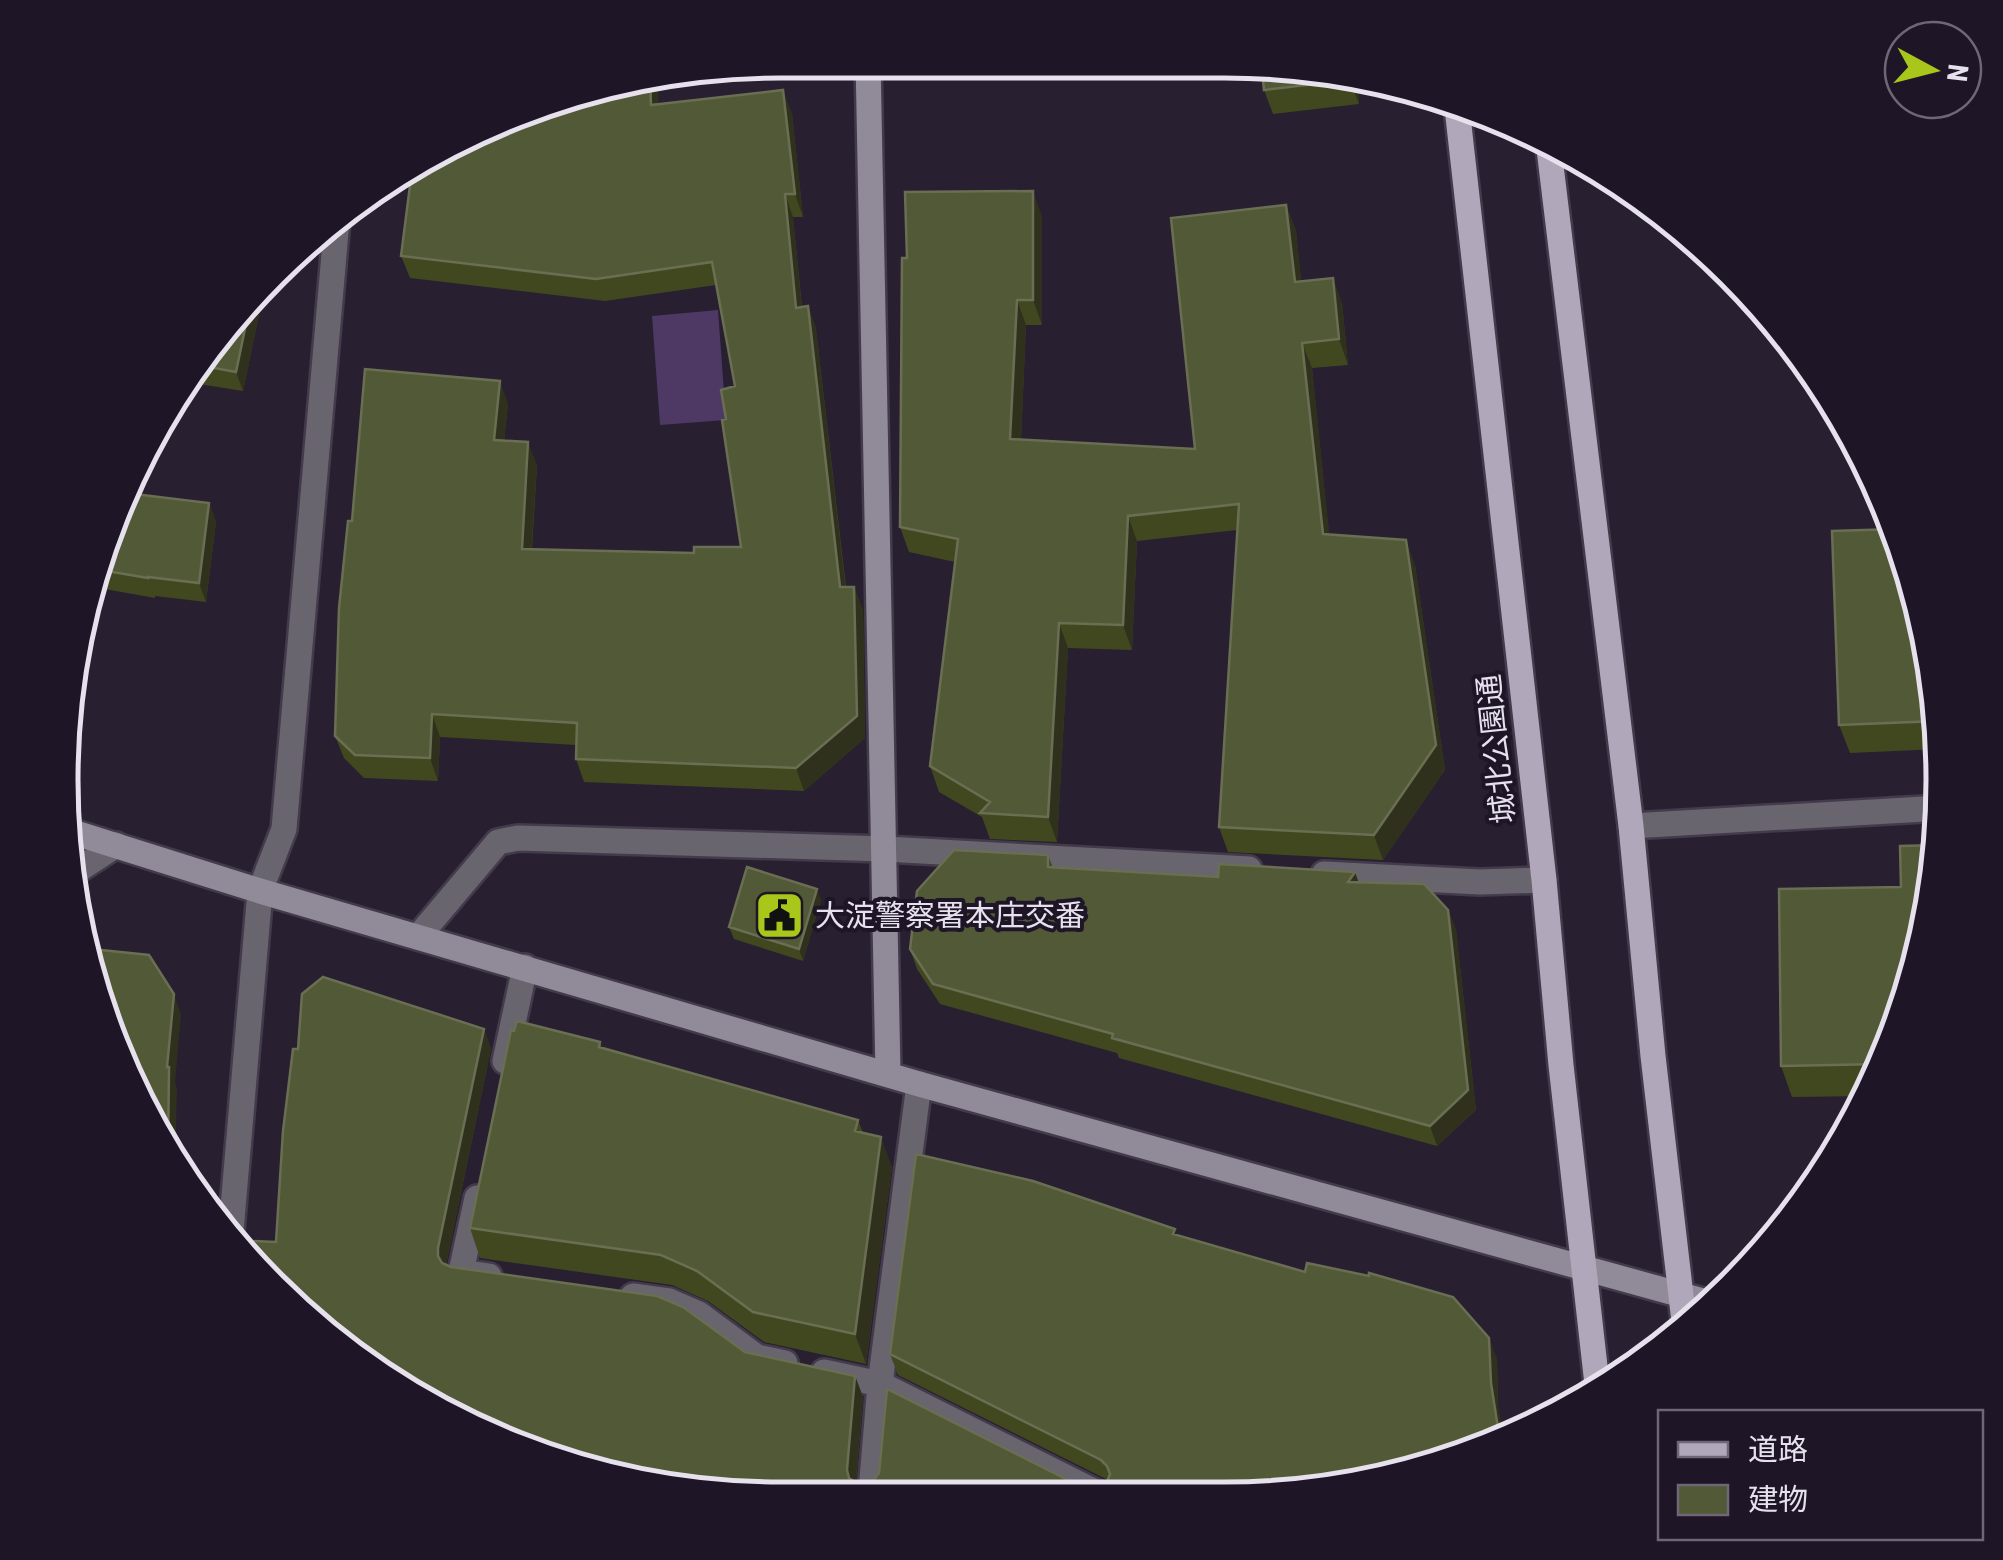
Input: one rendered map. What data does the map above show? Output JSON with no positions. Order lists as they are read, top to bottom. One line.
{"streets":{"main road":["城北公園通"]},"places":{"public building":["大淀警察署本庄交番"]},"legend":["道路","建物"],"north":"right"}
